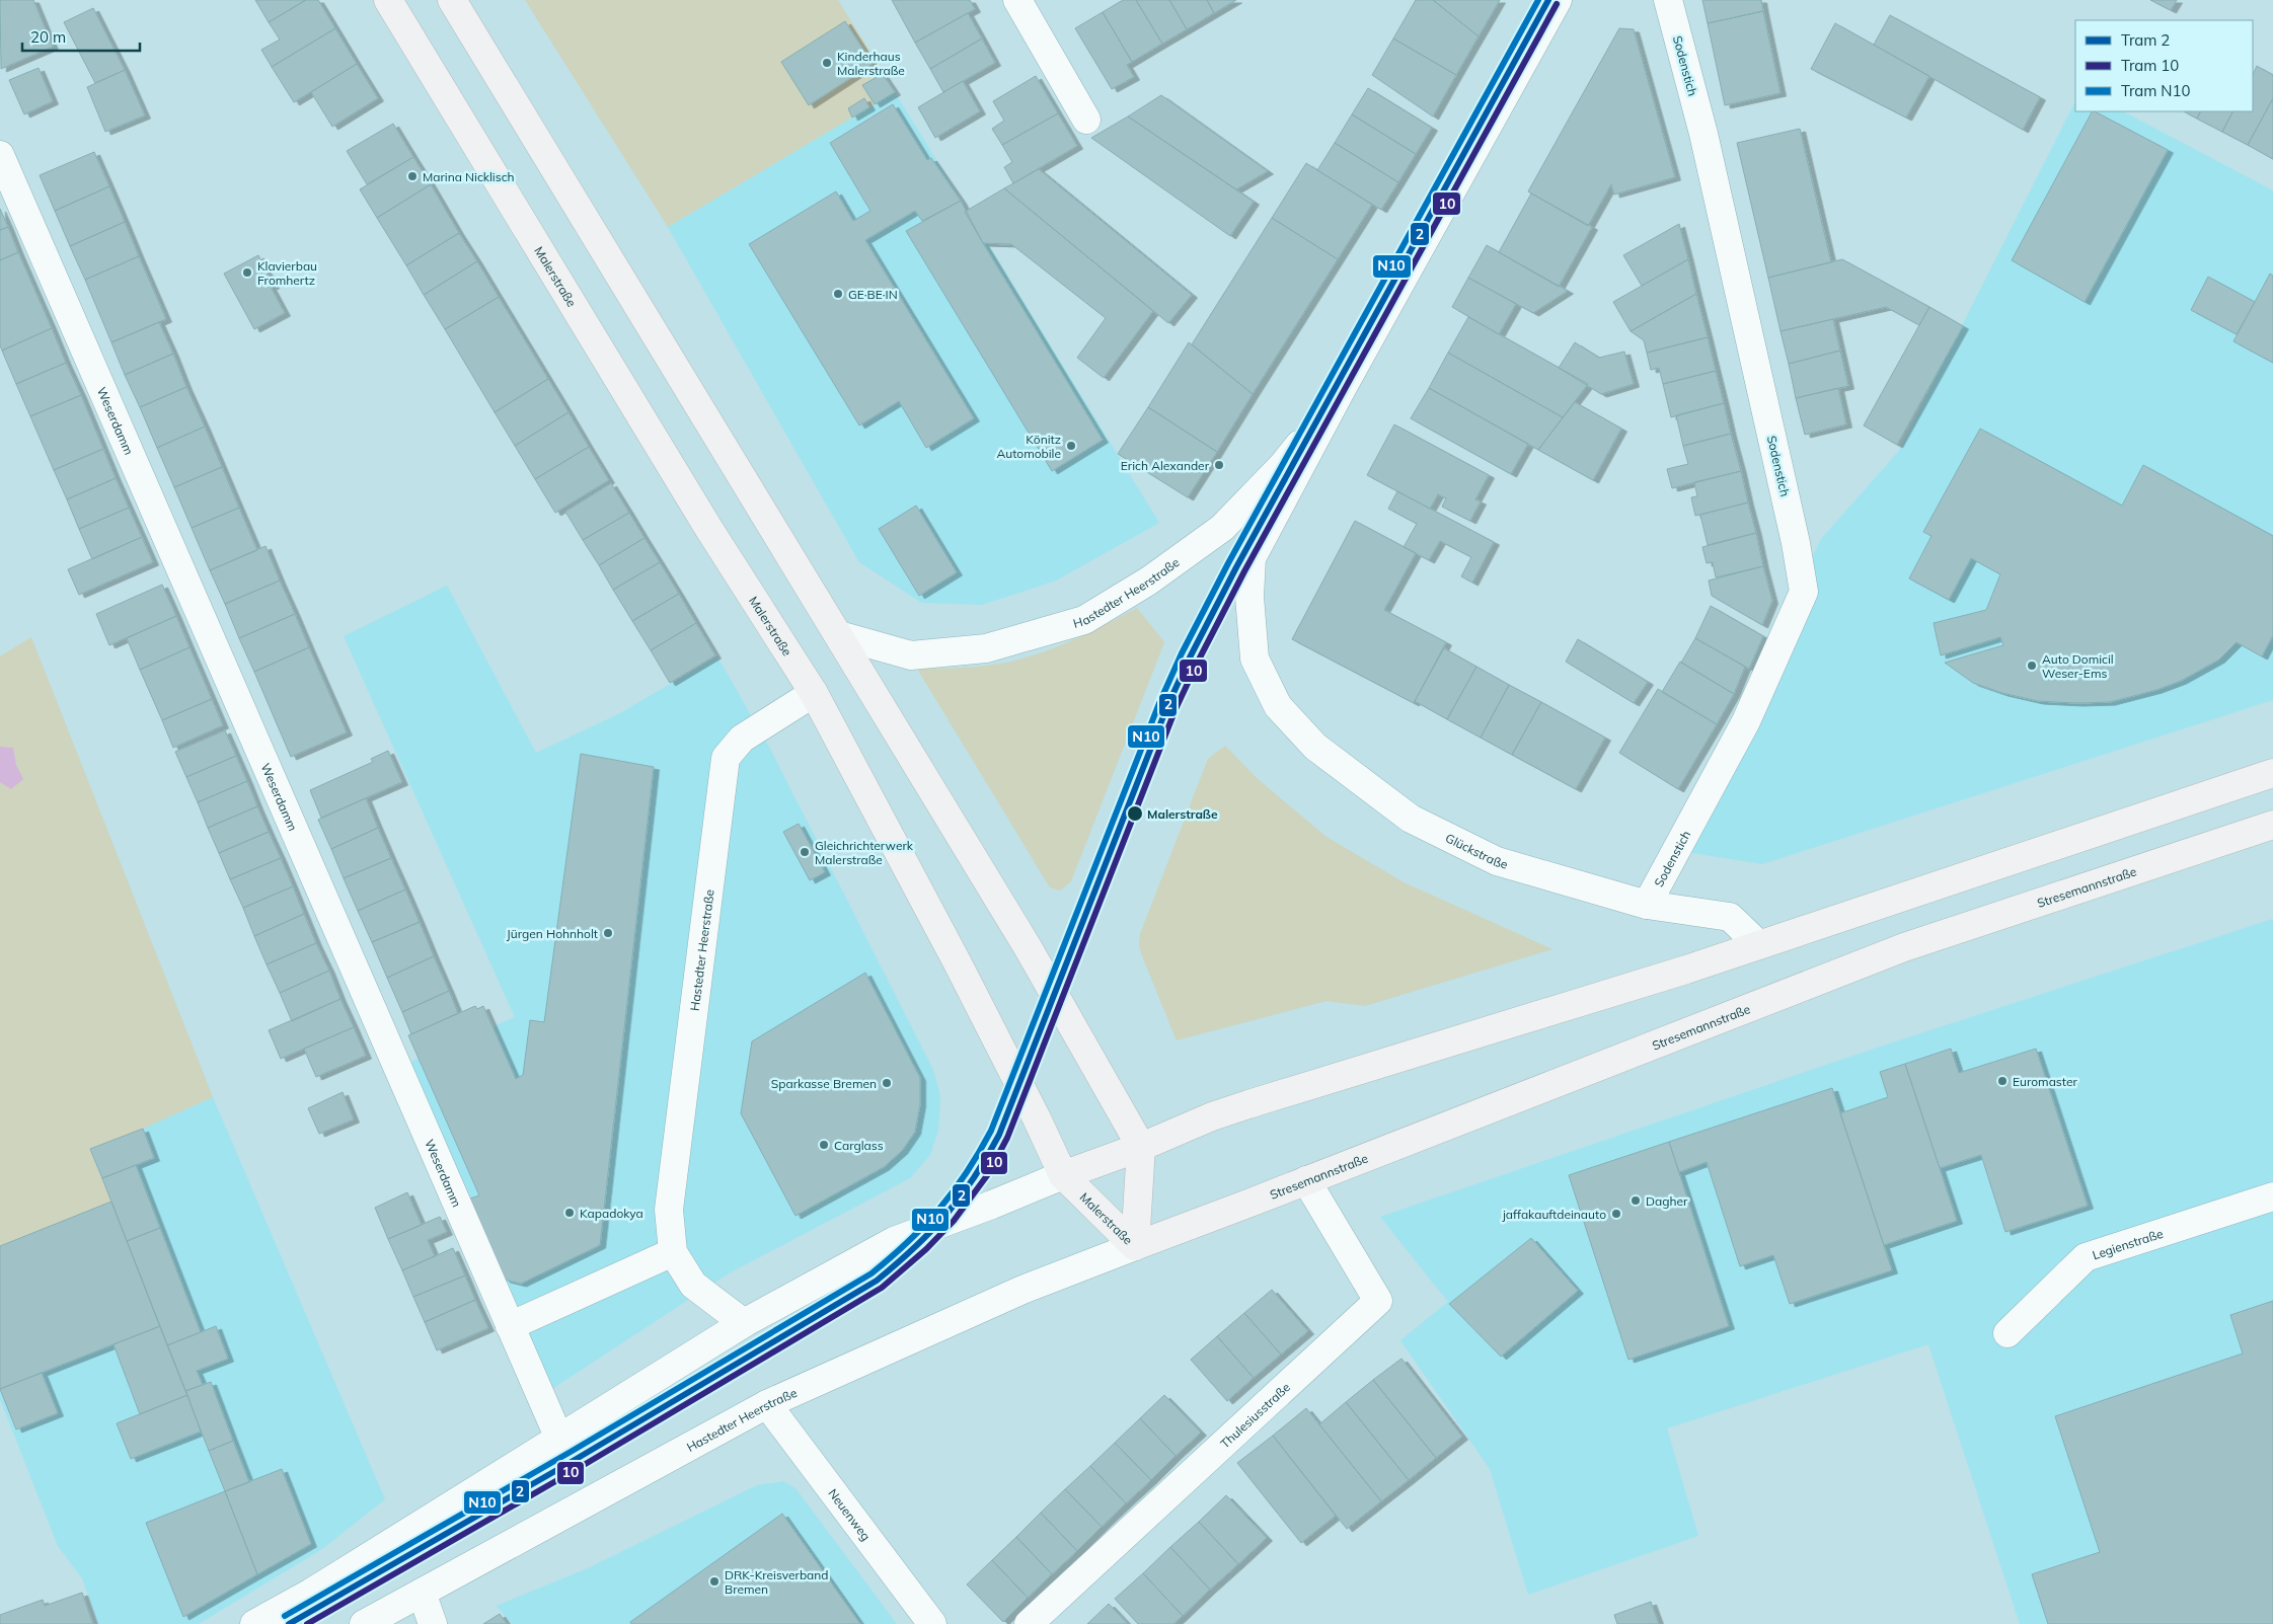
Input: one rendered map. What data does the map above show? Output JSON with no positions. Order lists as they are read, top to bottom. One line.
{"streets":{"main road":["Malerstraße","Stresemannstraße"],"street":["Sodenstich","Weserdamm","Hastedter Heerstraße","Glückstraße","Legienstraße","Thulesiusstraße","Neuenweg"]},"crossings":[["Sodenstich","Glückstraße"],["Malerstraße","Hastedter Heerstraße"],["Malerstraße","Stresemannstraße"],["Hastedter Heerstraße","Glückstraße"],["Hastedter Heerstraße","Stresemannstraße"],["Hastedter Heerstraße","Neuenweg"],["Stresemannstraße","Thulesiusstraße"]],"places":["Kinderhaus Malerstraße","Marina Nicklisch","Klavierbau Fromhertz","GE·BE·IN","Könitz Automobile","Erich Alexander","Auto Domicil Weser-Ems","Malerstraße","Gleichrichterwerk Malerstraße","Jürgen Hohnholt","Euromaster","Sparkasse Bremen","Carglass","Dagher","Kapadokya","jaffakauftdeinauto","DRK-Kreisverband Bremen"],"lines":["tram line 2","tram line N10","tram line 10"],"legend":["Tram 2","Tram 10","Tram N10"],"scale_bar":"20 m"}
